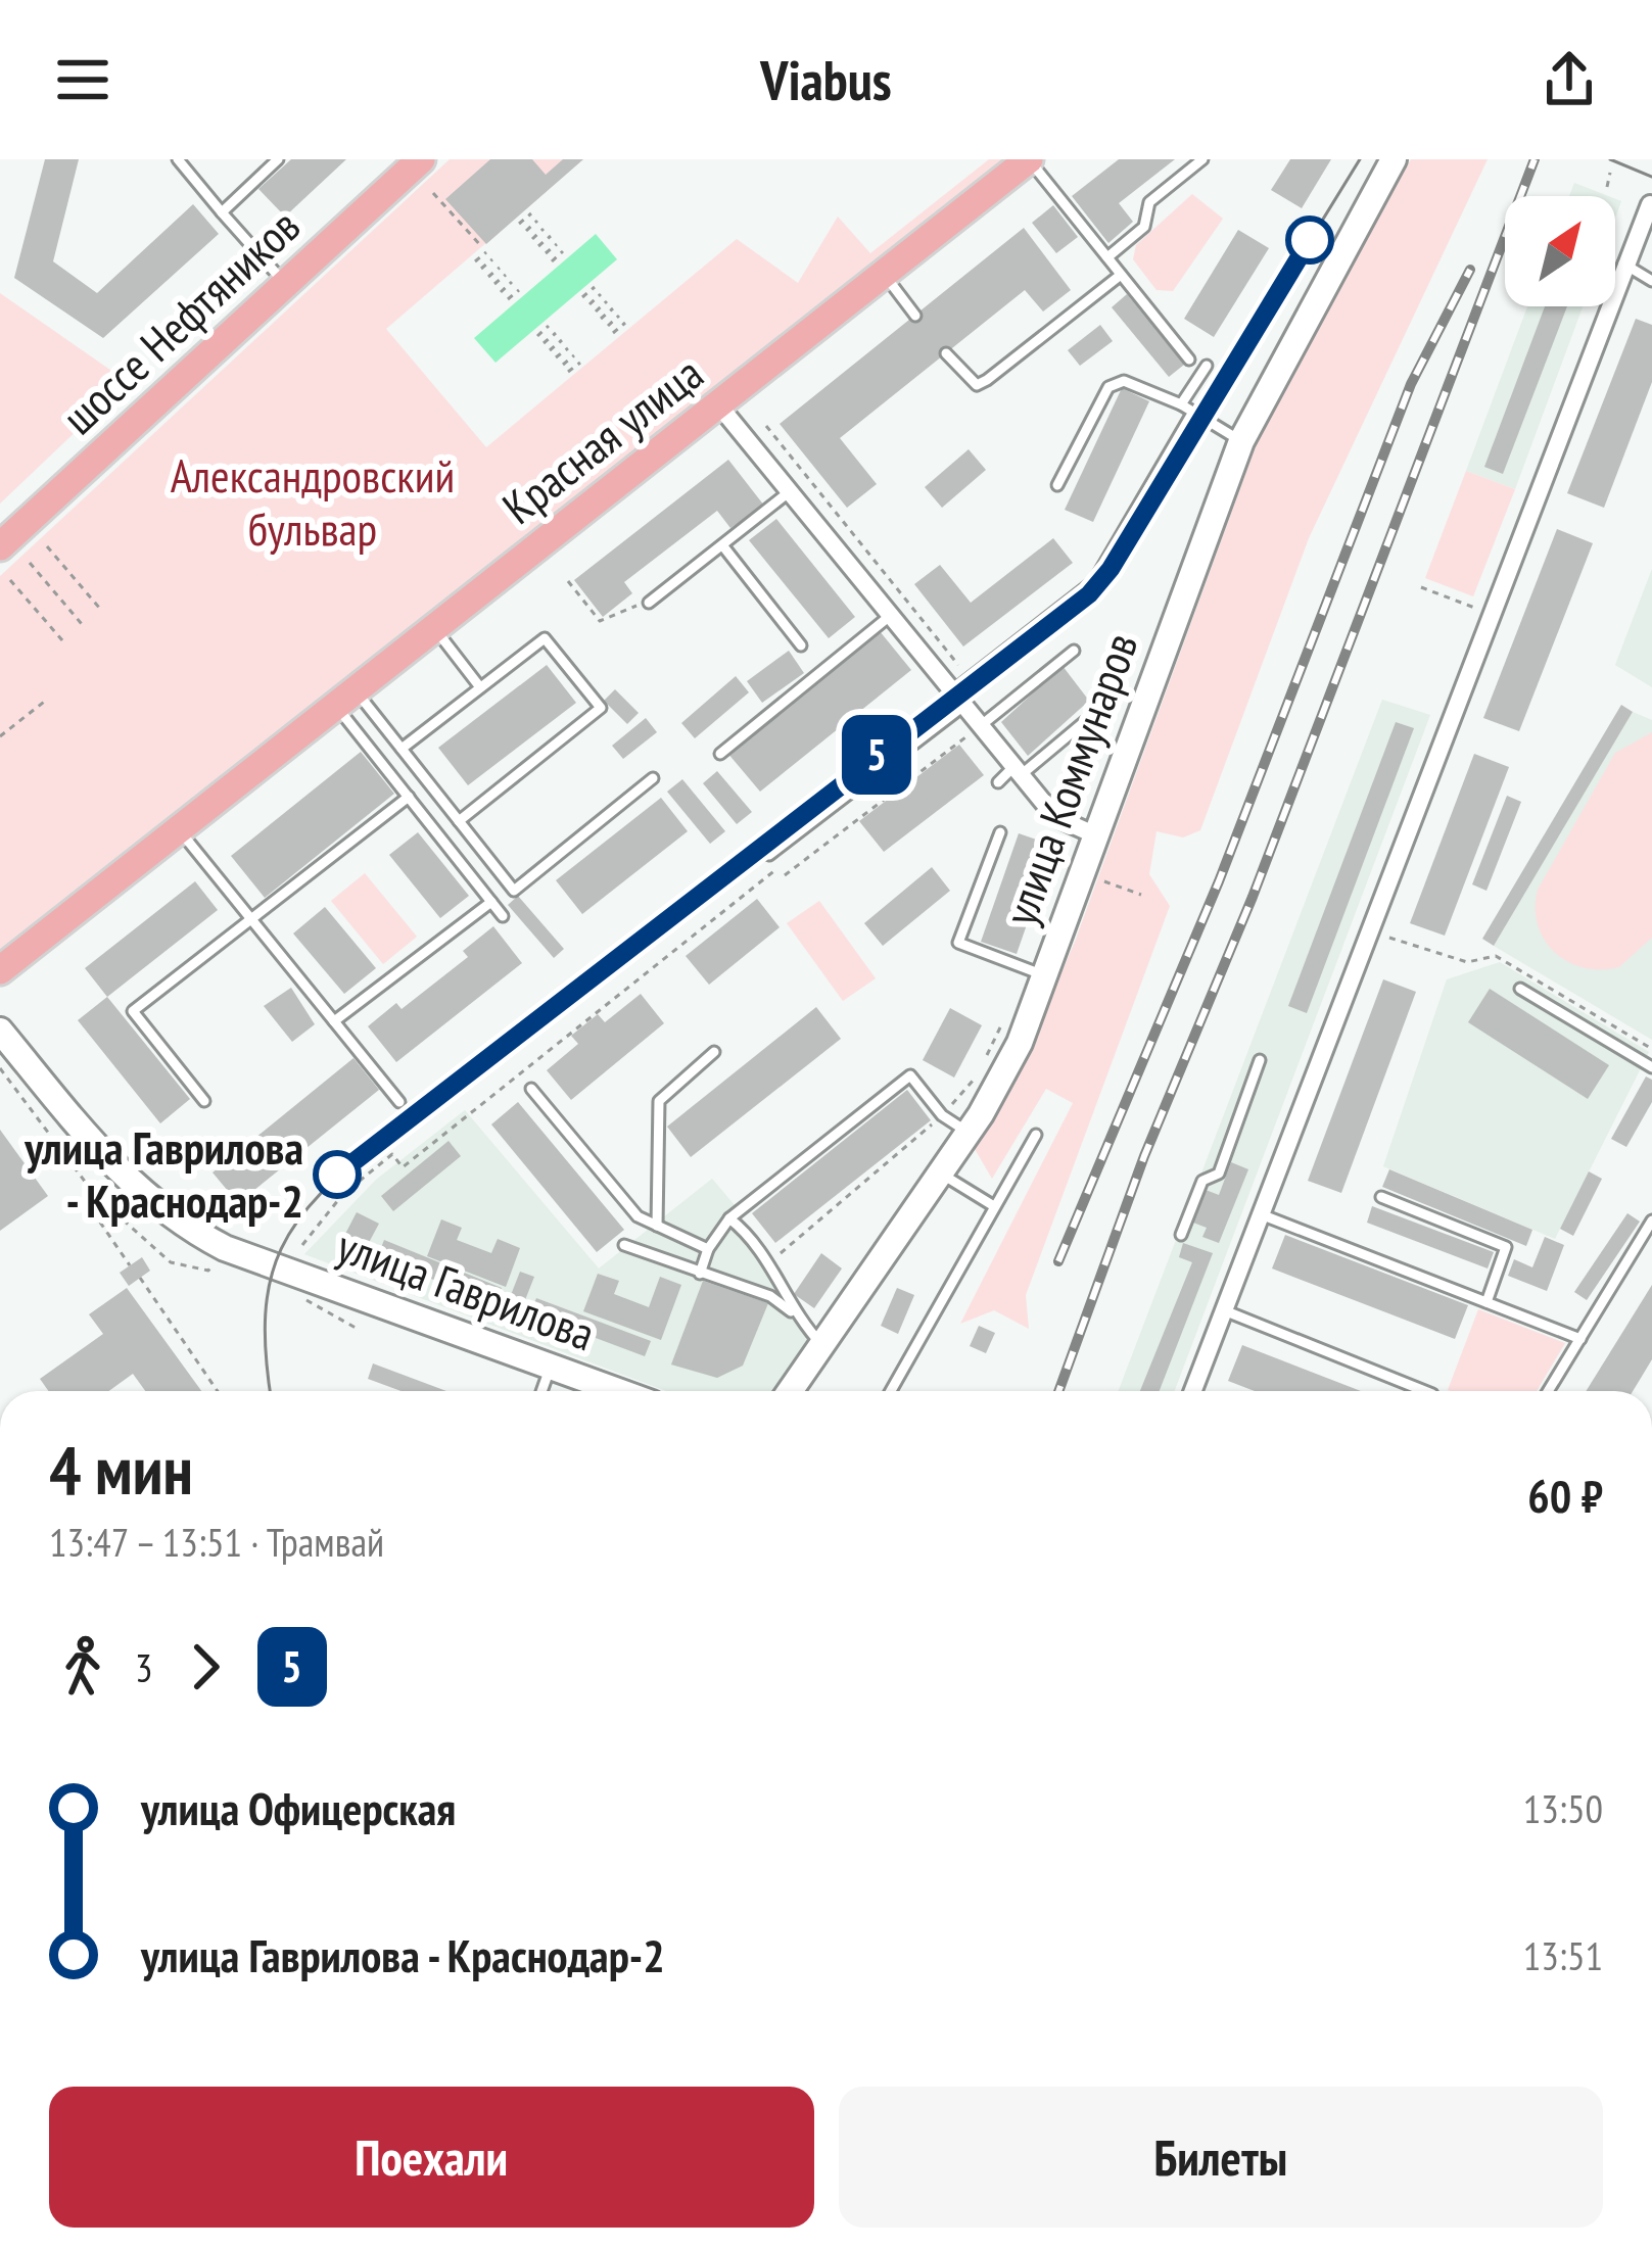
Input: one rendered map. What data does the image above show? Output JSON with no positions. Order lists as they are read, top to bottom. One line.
{"streets":{"main road":["шоссе Нефтяников","Красная улица","улица Коммунаров","улица Гаврилова"]},"parks":["Александровский бульвар"],"places":["улица Гаврилова - Краснодар-2"],"lines":["tram line 5"],"north":"top right","page":{"header":"Viabus","on_map":"5","heading":["4 мин","13:47 – 13:51 · Трамвай","60 ₽"],"legs":["3","5"],"list":[{"name":"улица Офицерская","value":"13:50"},{"name":"улица Гаврилова - Краснодар-2","value":"13:51"}],"buttons":["Поехали","Билеты"]}}
